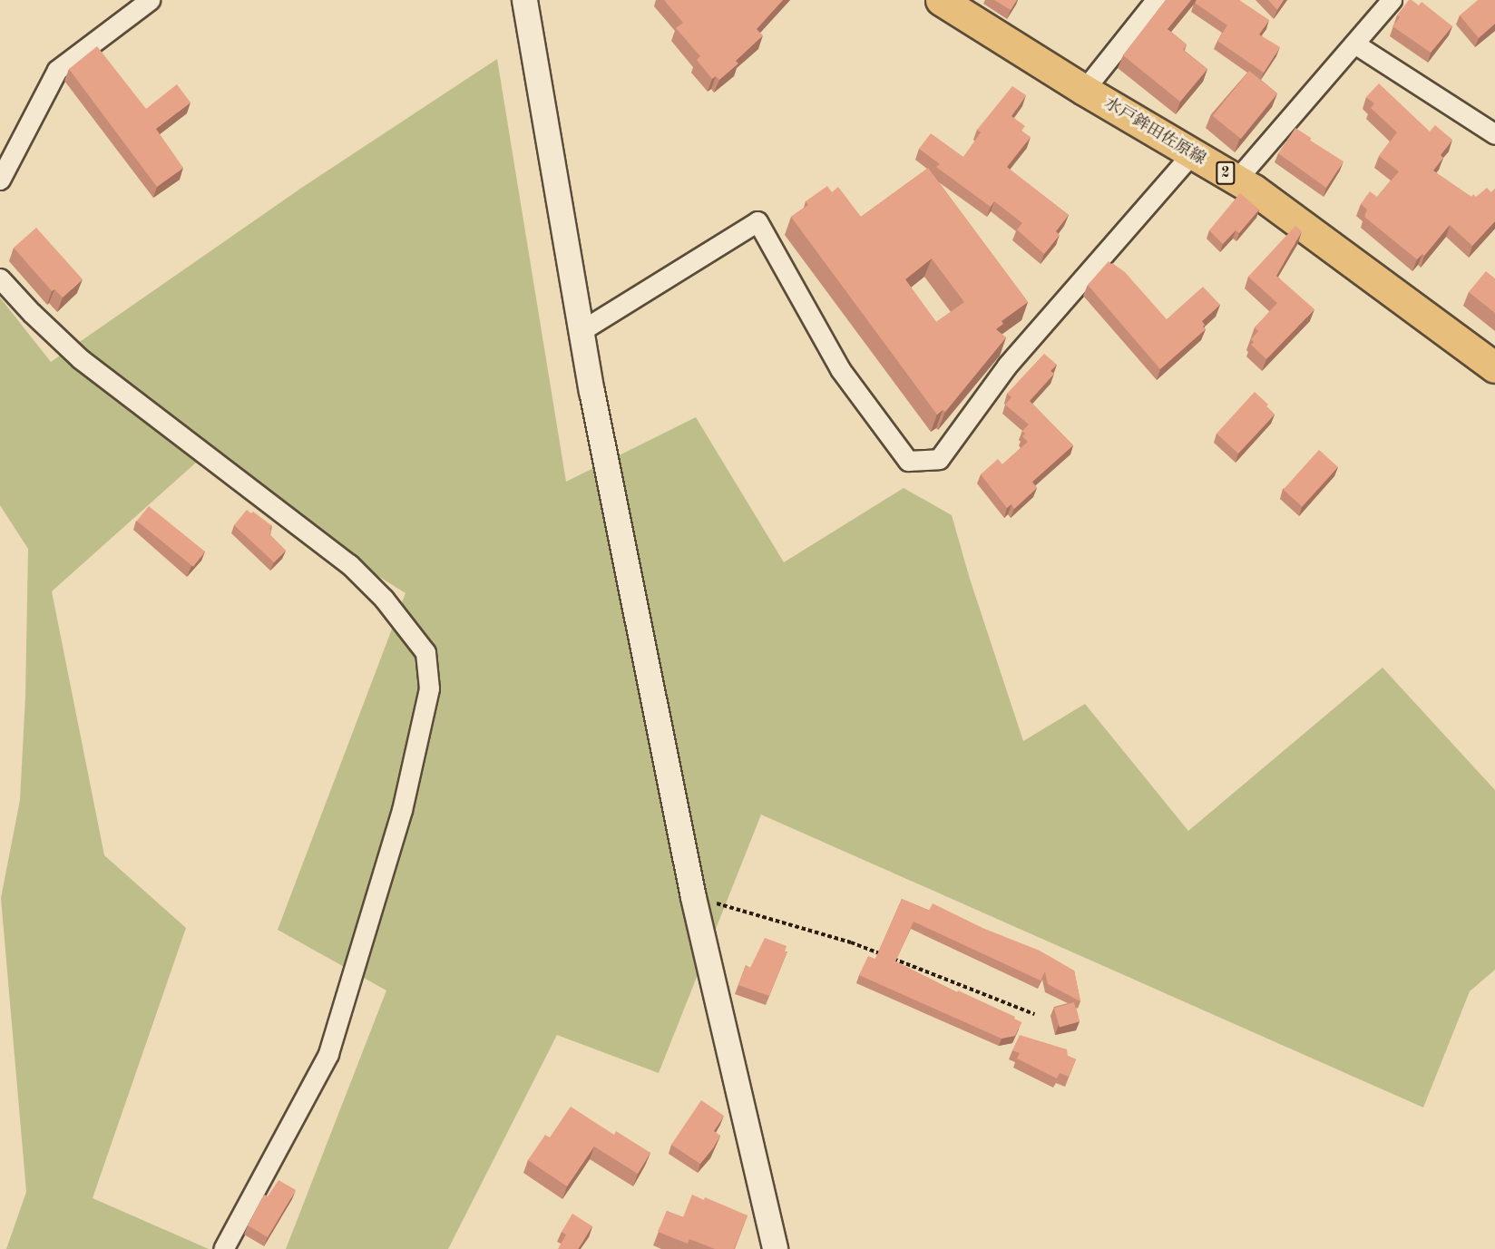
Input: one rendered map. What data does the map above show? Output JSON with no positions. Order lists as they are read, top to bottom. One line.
{"streets":{"main road":["水戸鉾田佐原線","2"]}}
